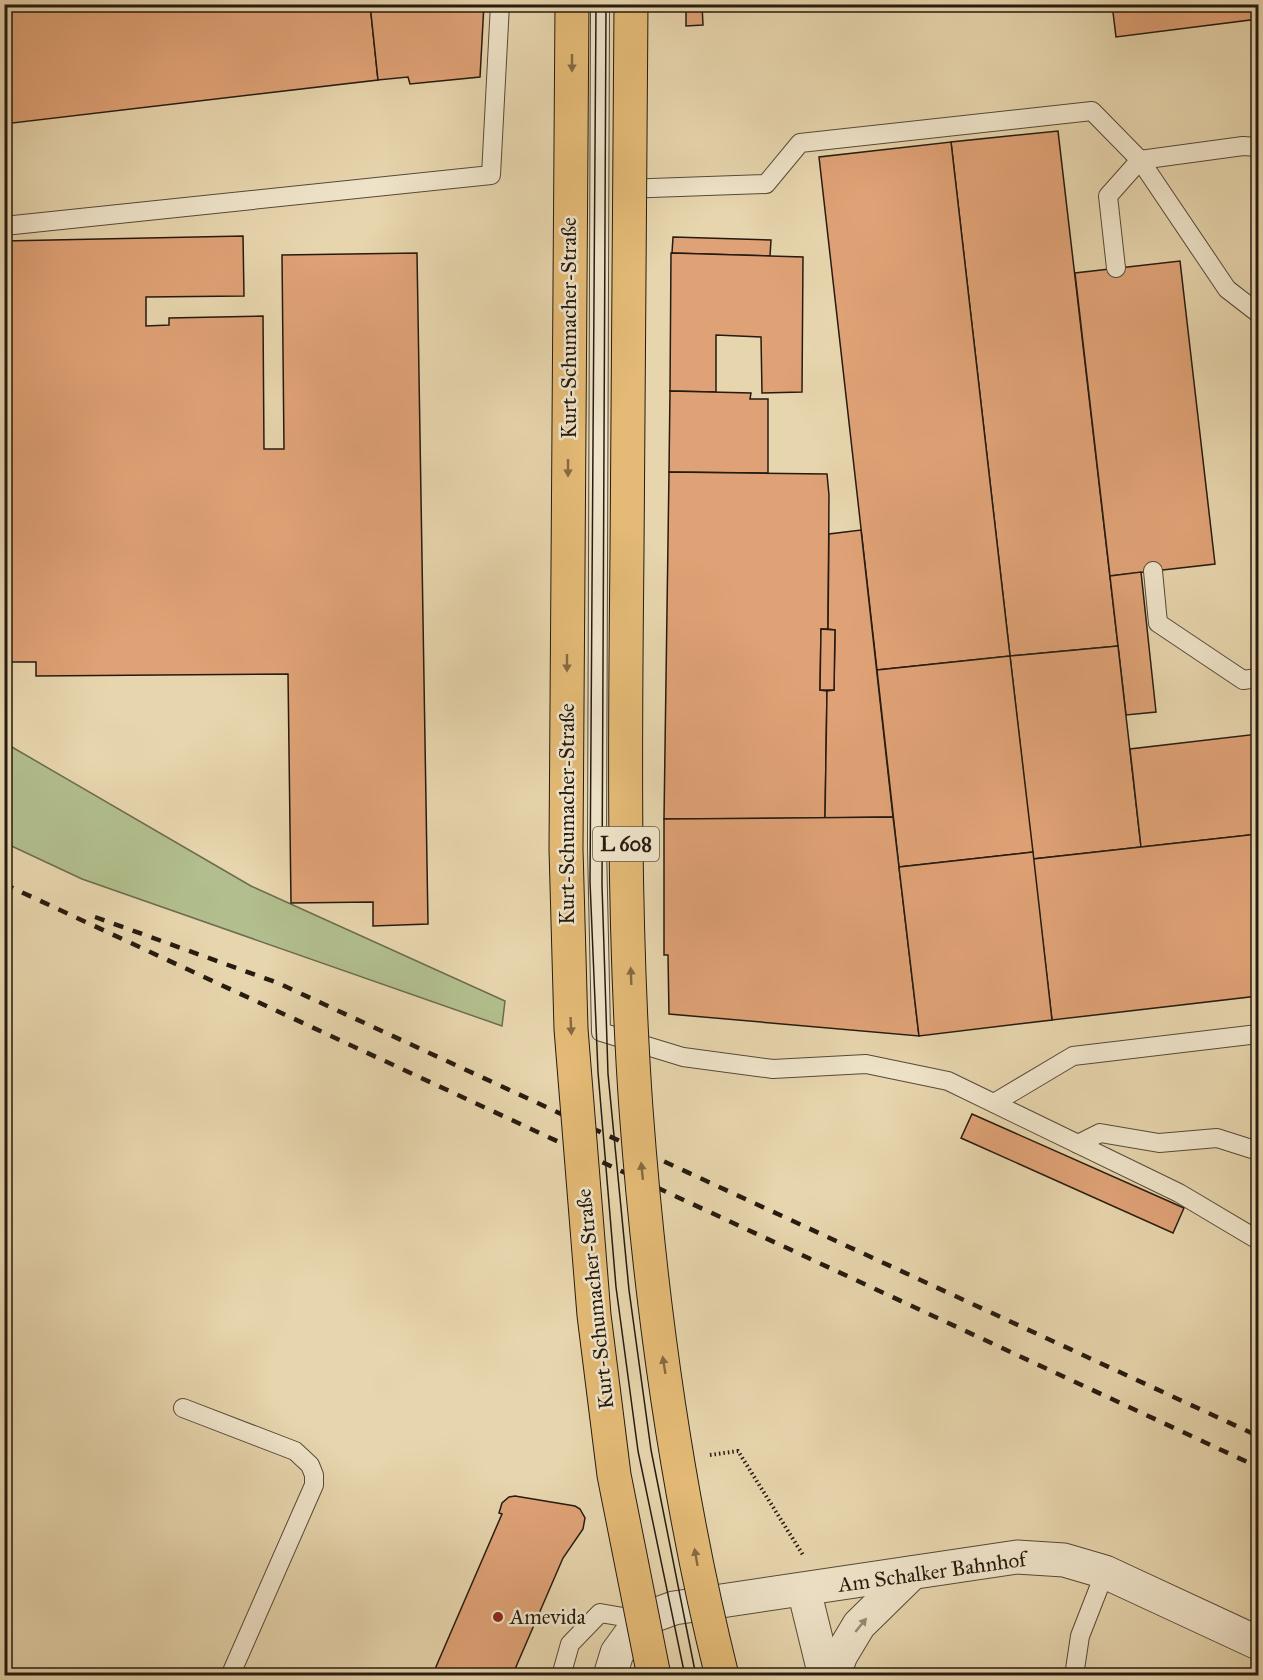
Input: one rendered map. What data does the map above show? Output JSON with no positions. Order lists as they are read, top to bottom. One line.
{"streets":{"main road":["Kurt-Schumacher-Straße","L 608"],"street":["Am Schalker Bahnhof"]},"places":["Amevida"]}
